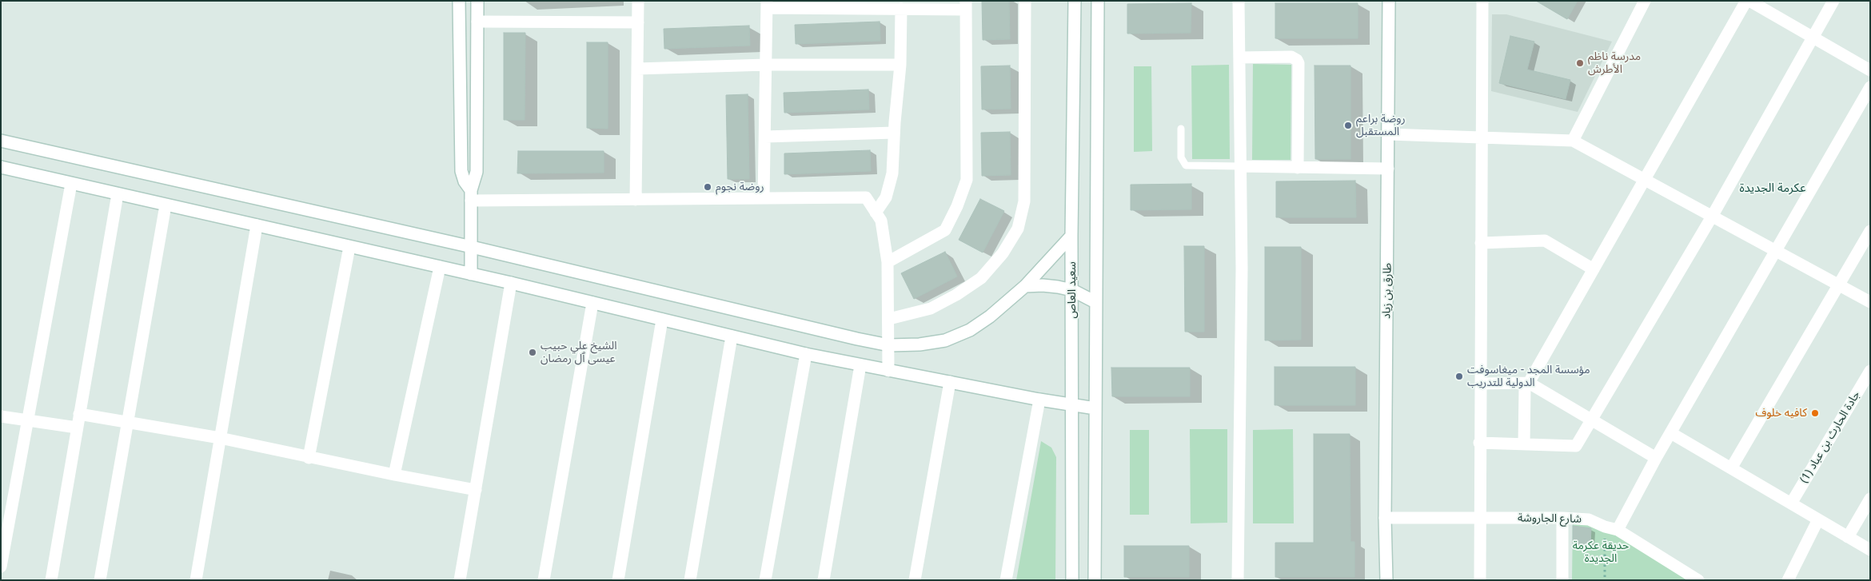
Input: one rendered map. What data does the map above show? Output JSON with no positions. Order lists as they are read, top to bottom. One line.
{"streets":{"street":["سعيد العاص","طارق بن زياد","جادة الحارث بن عباد (1)","شارع الجاروشة"]},"crossings":[["طارق بن زياد","شارع الجاروشة"]],"districts":["عكرمة الجديدة"],"parks":["حديقة عكرمة الجديدة"],"places":["مدرسة ناظم الأطرش","روضة براعم المستقبل","روضة نجوم","الشيخ علي حبيب عيسى ٱل رمضان","مؤسسة المجد - ميغاسوفت الدولية للتدريب","كافيه خلوف"]}
